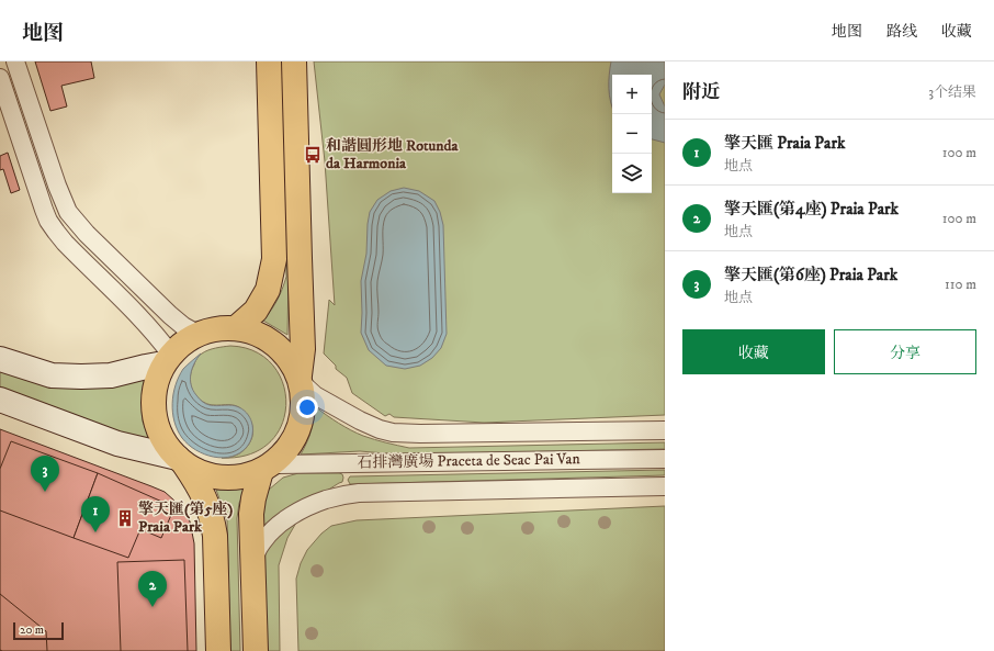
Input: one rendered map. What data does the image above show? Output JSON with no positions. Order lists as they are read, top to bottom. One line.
{"streets":{"street":["石排灣廣場 Praceta de Seac Pai Van"]},"places":{"bus stop":["和諧圓形地 Rotunda da Harmonia"],"building":["擎天匯(第5座) Praia Park"]},"scale_bar":"20 m","page":{"header":"地图","nav":["地图","路线","收藏"],"heading":["附近","3个结果"],"map_buttons":["+","−"],"list":[{"mark":"1","name":"擎天匯 Praia Park","note":"地点","value":"100 m"},{"mark":"2","name":"擎天匯(第4座) Praia Park","note":"地点","value":"100 m"},{"mark":"3","name":"擎天匯(第6座) Praia Park","note":"地点","value":"110 m"}],"buttons":["收藏","分享"],"pins":["3","1","2"],"scale":"20 m"}}
